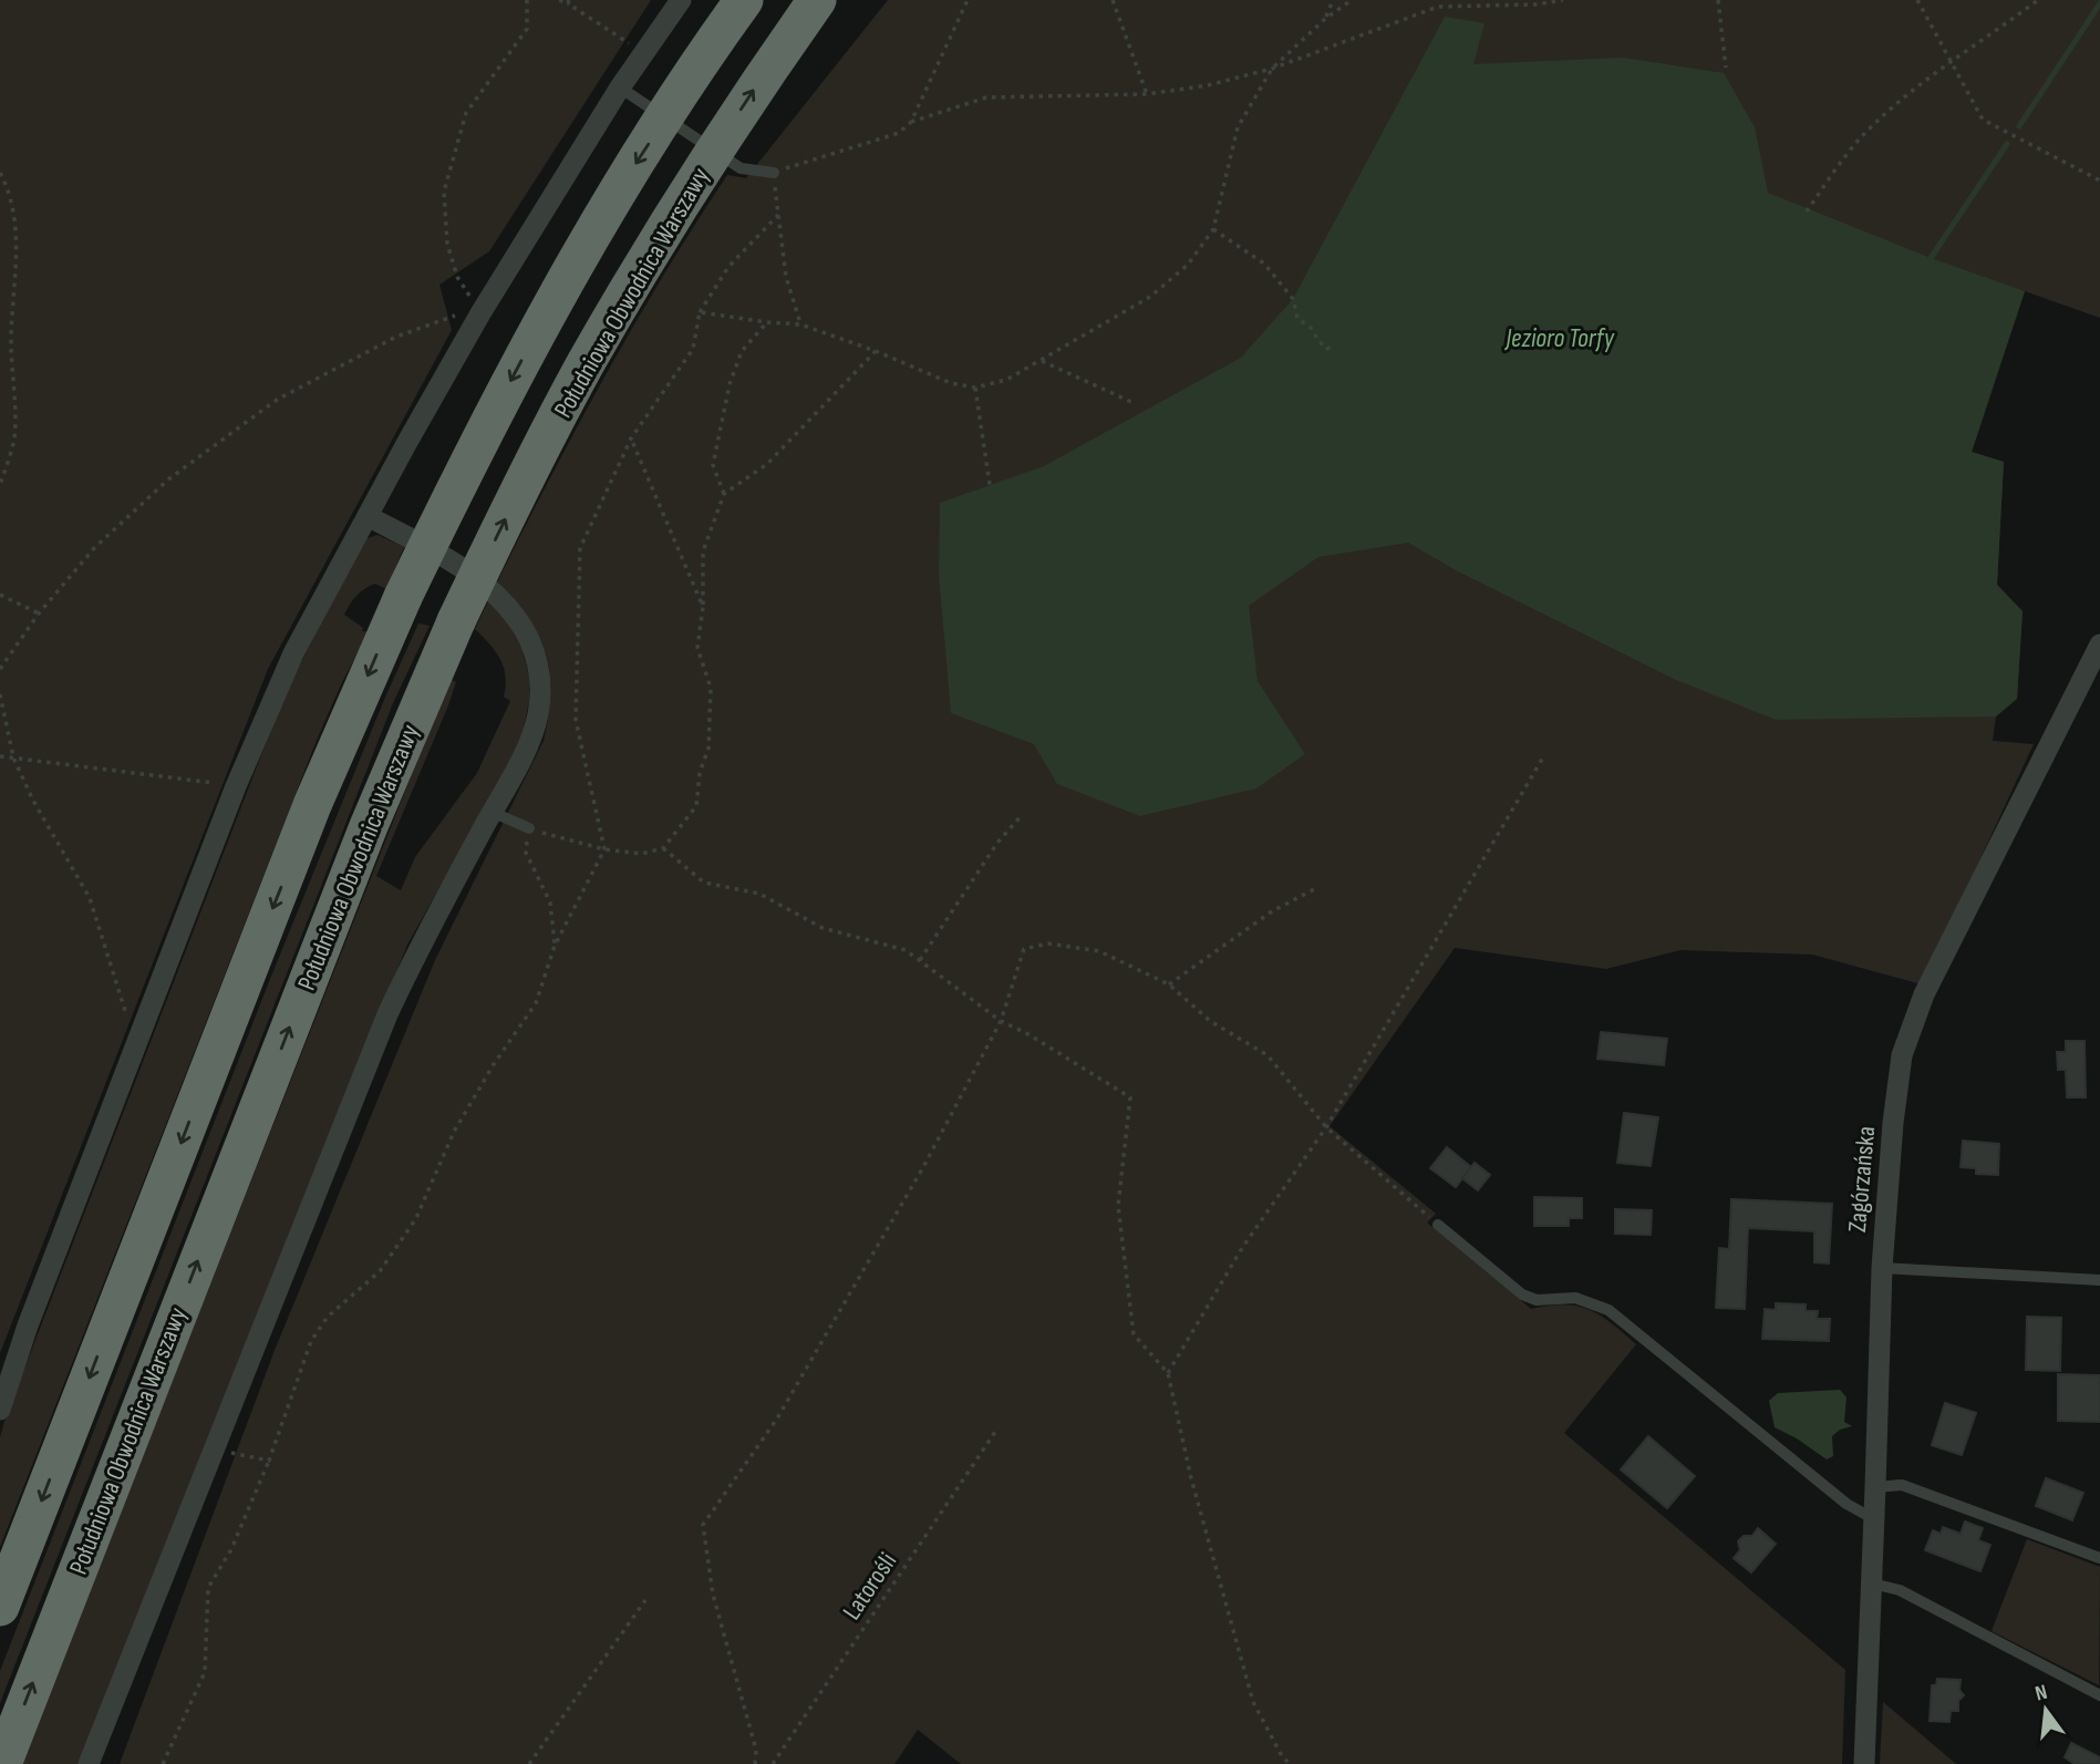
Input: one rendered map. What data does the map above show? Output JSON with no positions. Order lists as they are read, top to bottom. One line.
{"streets":{"highway":["Południowa Obwodnica Warszawy"],"street":["Zagórzańska"],"path":["Latorośli"]},"water":["Jezioro Torfy"],"north":"top"}
